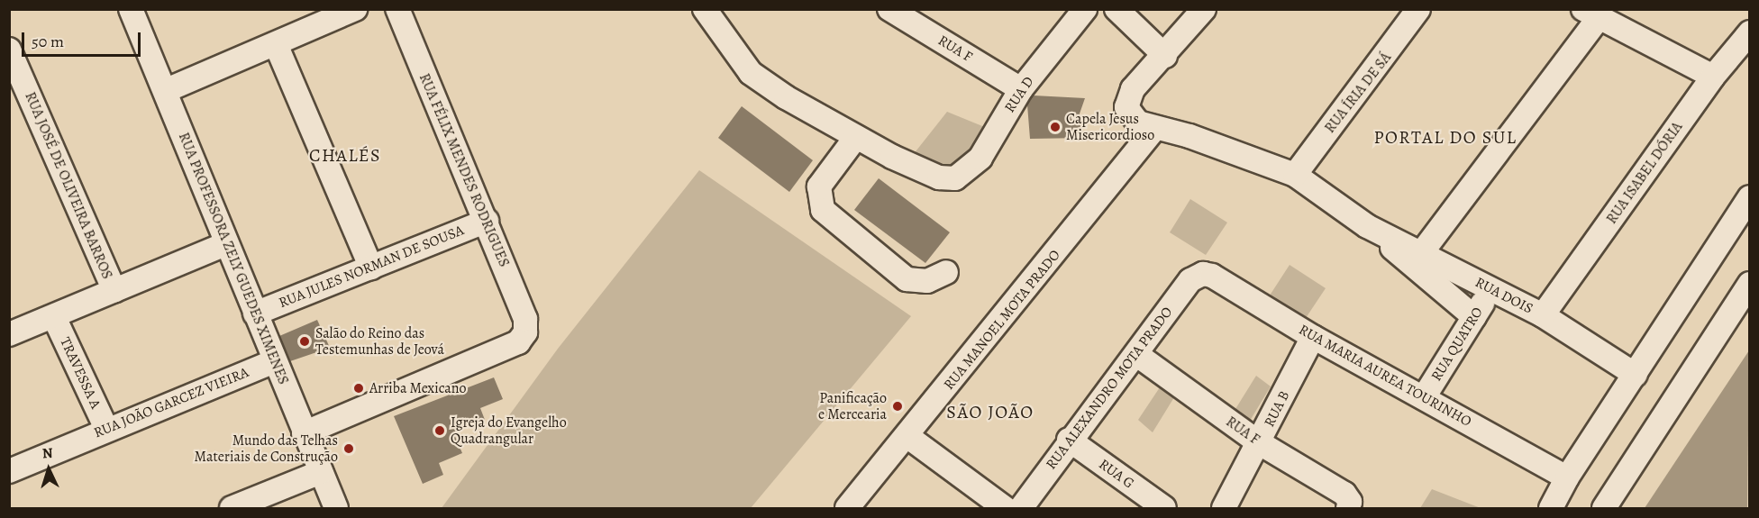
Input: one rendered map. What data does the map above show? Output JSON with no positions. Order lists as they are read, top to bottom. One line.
{"streets":{"street":["RUA F","RUA ÍRIA DE SÁ","RUA D","RUA FÉLIX MENDES RODRIGUES","RUA ISABEL DÓRIA","RUA JOSÉ DE OLIVEIRA BARROS","RUA PROFESSORA ZELY GUEDES XIMENES","RUA JULES NORMAN DE SOUSA","RUA DOIS","RUA MANOEL MOTA PRADO","RUA QUATRO","TRAVESSA A","RUA MARIA AUREA TOURINHO","RUA ALEXANDRO MOTA PRADO","RUA JOÃO GARCEZ VIEIRA","RUA B","RUA G"]},"crossings":[["RUA F","RUA D"],["RUA F","RUA ALEXANDRO MOTA PRADO"],["RUA F","RUA B"],["RUA ÍRIA DE SÁ","RUA DOIS"],["RUA FÉLIX MENDES RODRIGUES","RUA PROFESSORA ZELY GUEDES XIMENES"],["RUA FÉLIX MENDES RODRIGUES","RUA JULES NORMAN DE SOUSA"],["RUA ISABEL DÓRIA","RUA DOIS"],["RUA PROFESSORA ZELY GUEDES XIMENES","RUA JULES NORMAN DE SOUSA"],["RUA PROFESSORA ZELY GUEDES XIMENES","RUA JOÃO GARCEZ VIEIRA"],["RUA DOIS","RUA MANOEL MOTA PRADO"],["RUA DOIS","RUA QUATRO"],["RUA QUATRO","RUA MARIA AUREA TOURINHO"],["TRAVESSA A","RUA JOÃO GARCEZ VIEIRA"],["RUA MARIA AUREA TOURINHO","RUA ALEXANDRO MOTA PRADO"],["RUA MARIA AUREA TOURINHO","RUA B"],["RUA ALEXANDRO MOTA PRADO","RUA G"]],"districts":["PORTAL DO SUL","CHALÉS","SÃO JOÃO"],"places":["Capela Jesus Misericordioso","Salão do Reino das Testemunhas de Jeová","Arriba Mexicano","Panificação e Mercearia","Igreja do Evangelho Quadrangular","Mundo das Telhas Materiais de Construção"],"scale_bar":"50 m","north":"top"}
